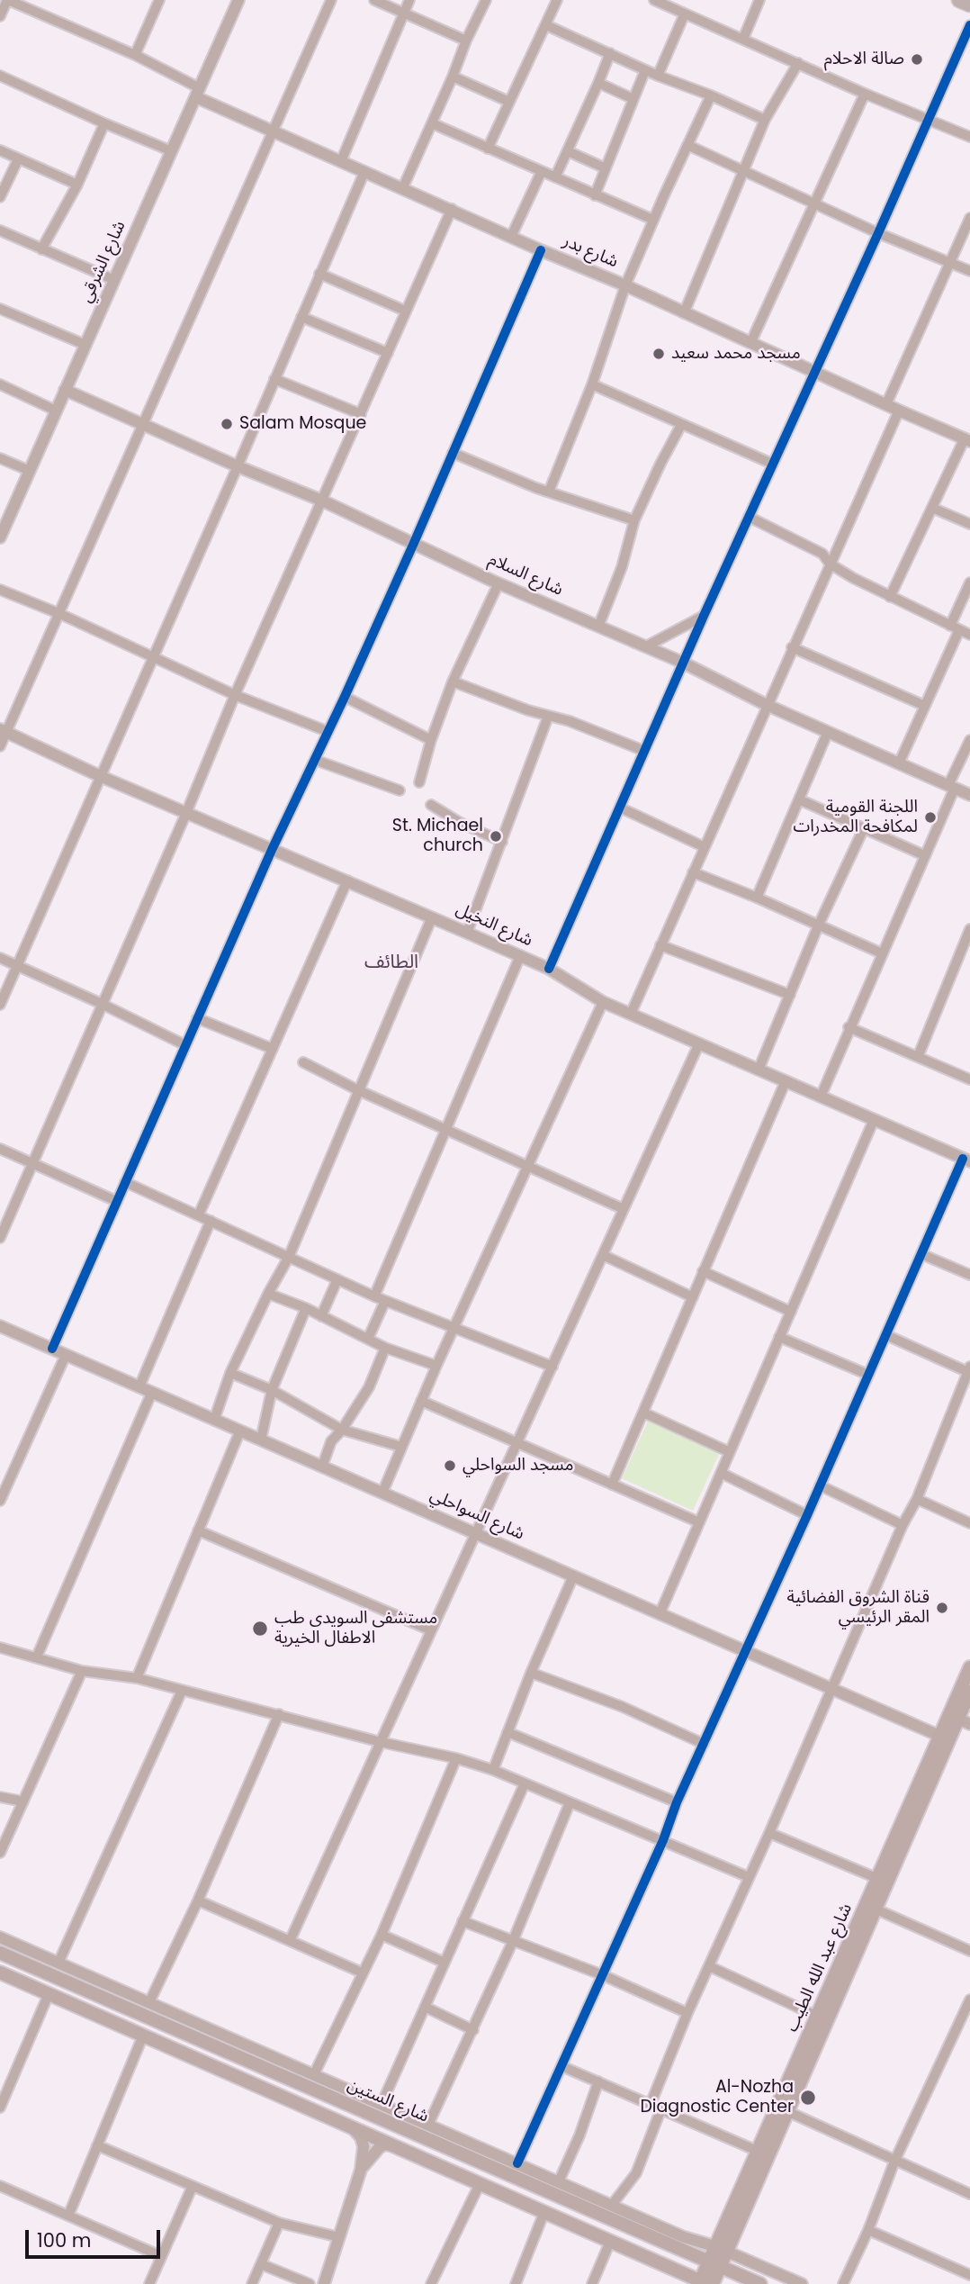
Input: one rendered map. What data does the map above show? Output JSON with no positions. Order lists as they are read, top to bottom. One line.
{"streets":{"main road":["شارع عبد الله الطيب","شارع الستين"],"street":["شارع بدر","شارع الشرقي","شارع السلام","شارع النخيل","شارع السواحلي"]},"crossings":[["شارع بدر","شارع الشرقي"],["شارع الشرقي","شارع السلام"],["شارع السواحلي","شارع عبد الله الطيب"],["شارع عبد الله الطيب","شارع الستين"]],"districts":["الطائف"],"places":["صالة الاحلام","مسجد محمد سعيد","Salam Mosque","اللجنة القومية لمكافحة المخدرات","St. Michael church","مسجد السواحلي","قناة الشروق الفضائية المقر الرئيسي","مستشفى السويدي طب الاطفال الخيرية","Al-Nozha Diagnostic Center"],"scale_bar":"100 m"}
